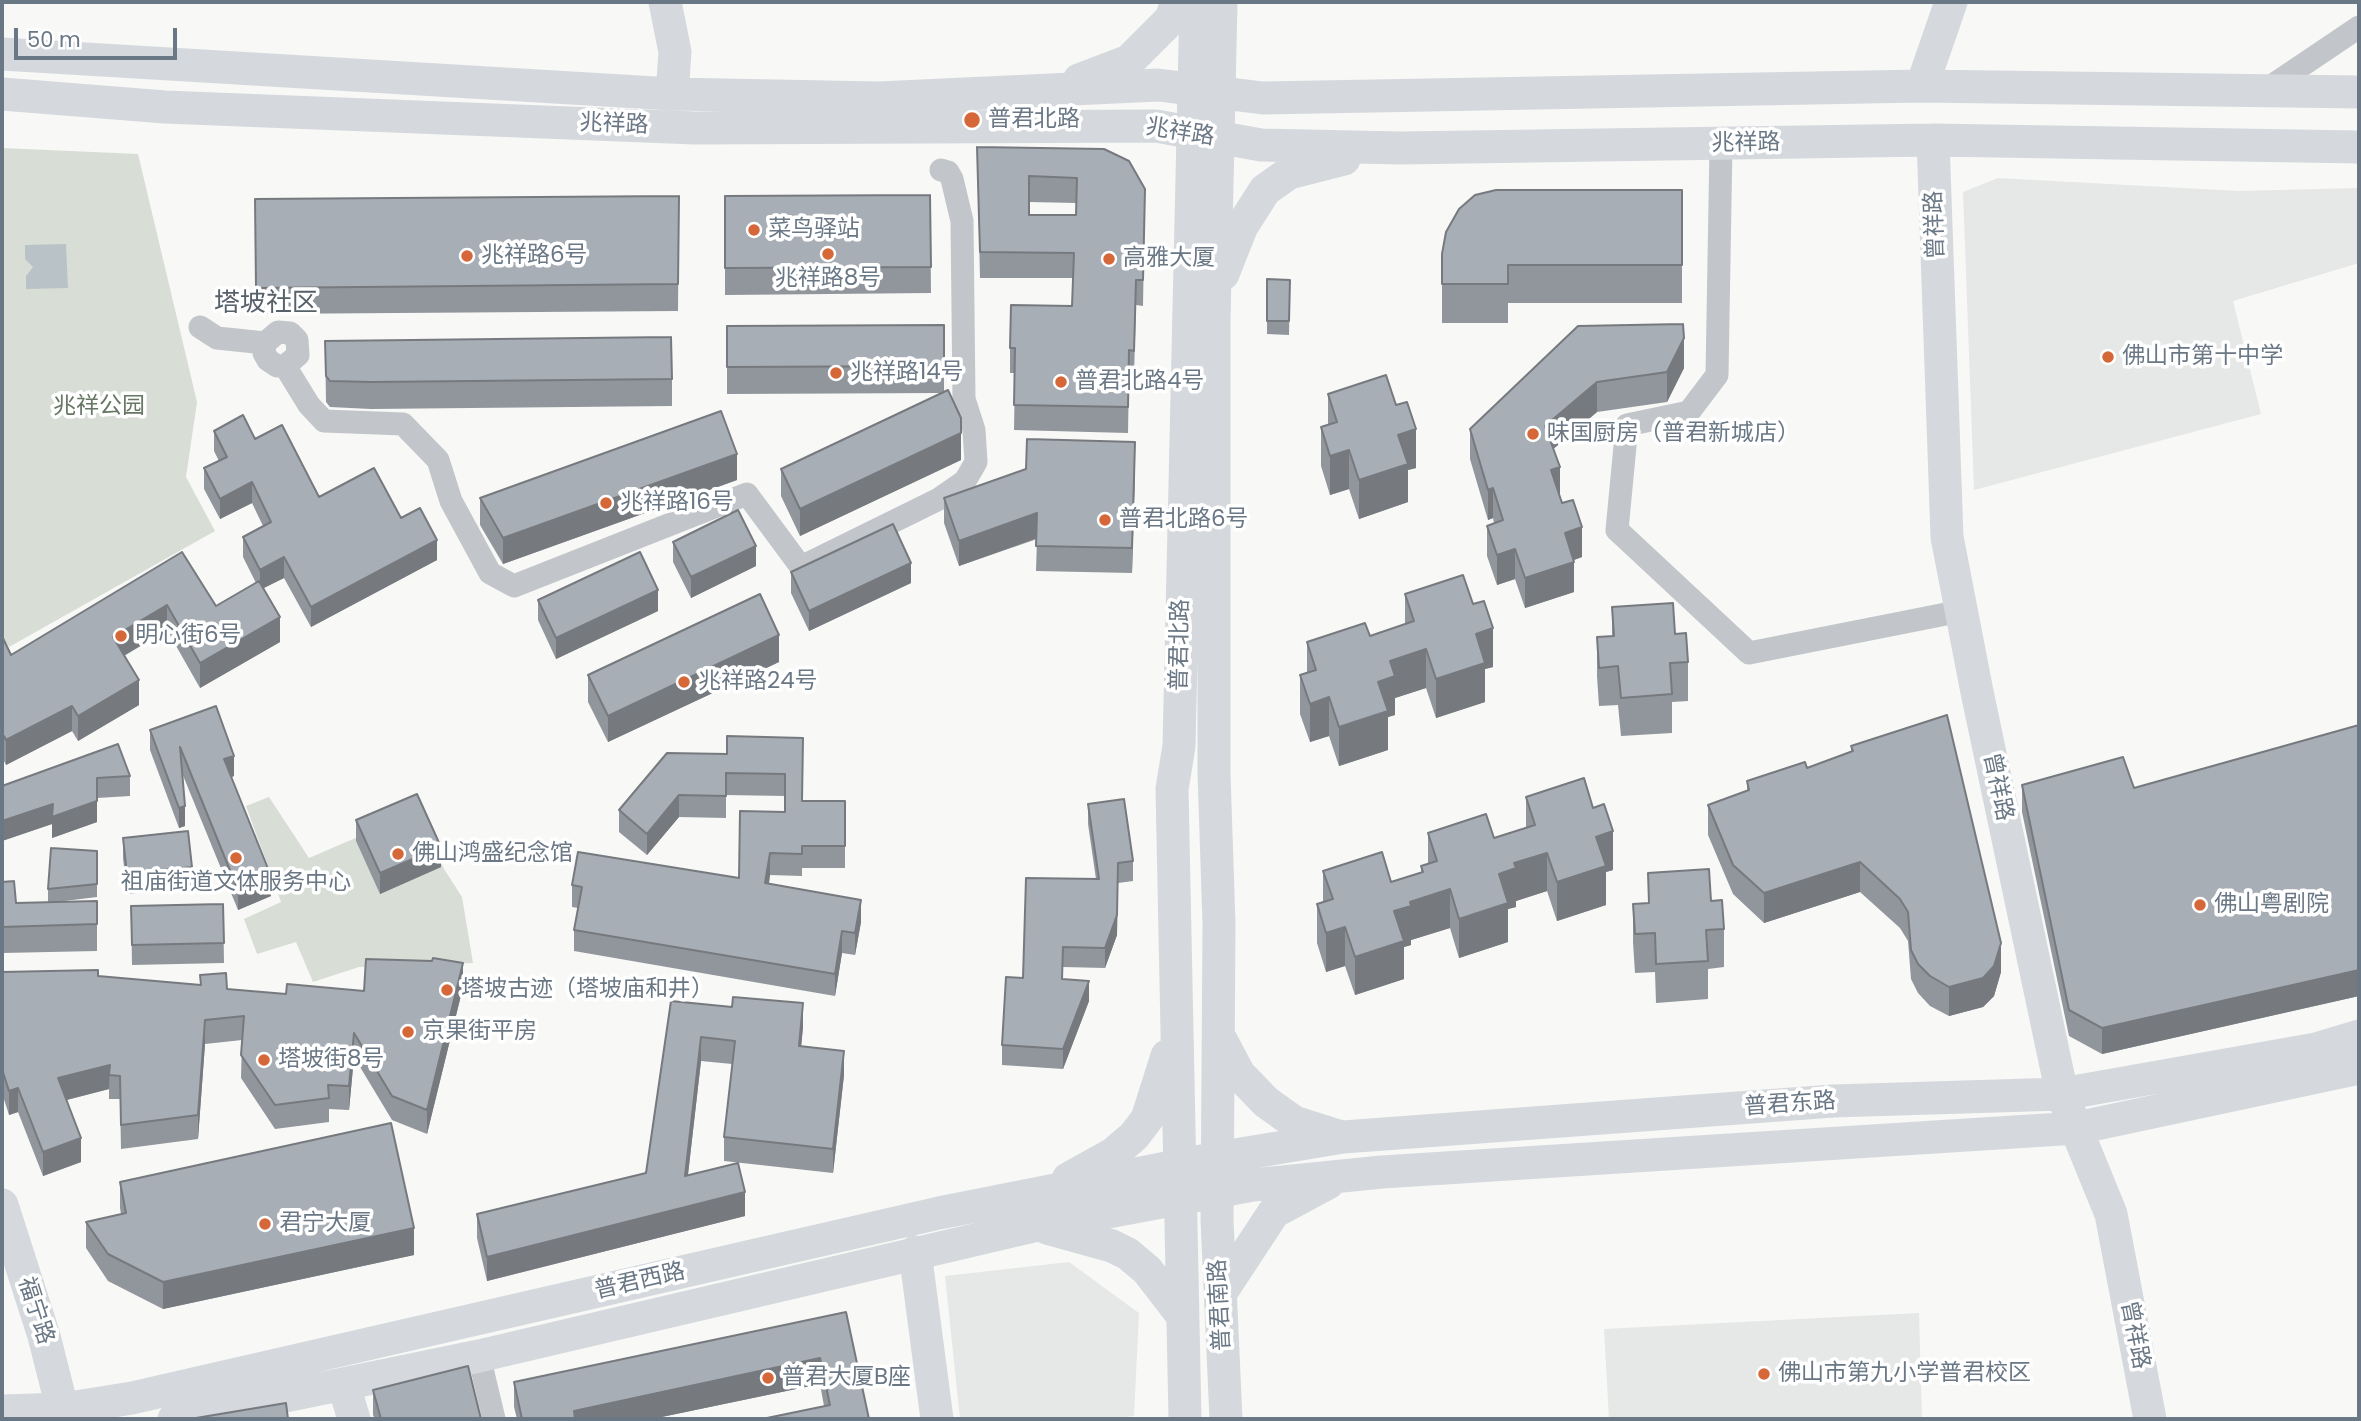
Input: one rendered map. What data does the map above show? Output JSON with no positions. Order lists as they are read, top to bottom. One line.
{"streets":{"main road":["兆祥路","曾祥路","普君北路","普君东路","普君西路","普君南路","福宁路"]},"crossings":[["兆祥路","曾祥路"],["兆祥路","普君北路"],["曾祥路","普君东路"],["普君北路","普君东路"],["普君北路","普君西路"],["普君北路","普君南路"],["普君东路","普君西路"],["普君东路","普君南路"],["普君西路","普君南路"],["普君西路","福宁路"]],"districts":["塔坡社区"],"parks":["兆祥公园"],"places":["普君北路","菜鸟驿站","兆祥路8号","兆祥路6号","高雅大厦","佛山市第十中学","兆祥路14号","普君北路4号","味国厨房（普君新城店）","兆祥路16号","普君北路6号","明心街6号","兆祥路24号","佛山鸿盛纪念馆","祖庙街道文体服务中心","佛山粤剧院","塔坡古迹（塔坡庙和井）","京果街平房","塔坡街8号","君宁大厦","佛山市第九小学普君校区","普君大厦B座"],"scale_bar":"50 m"}
